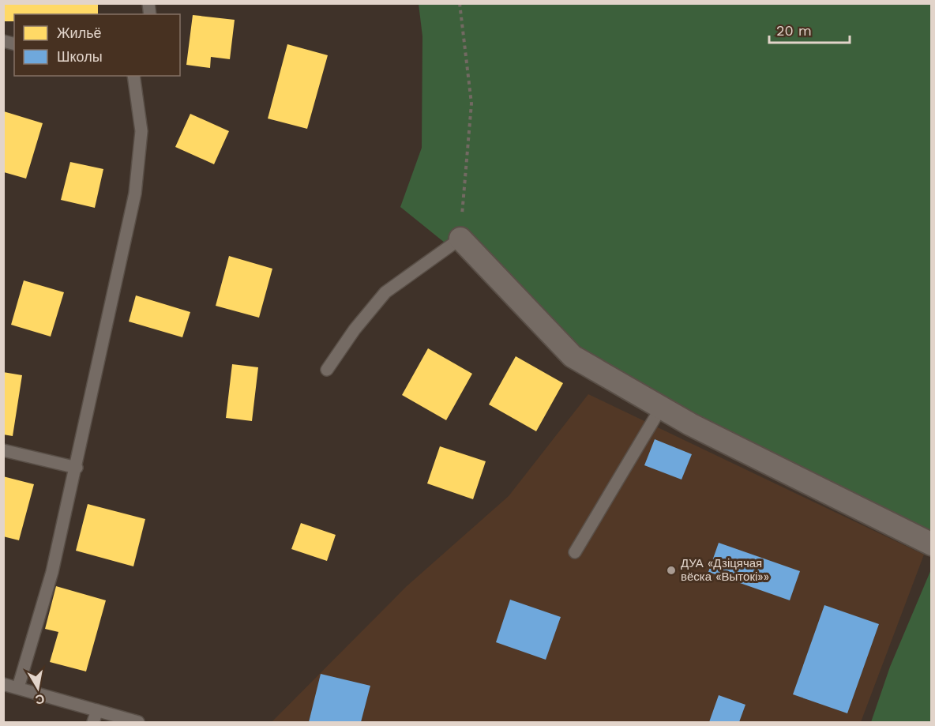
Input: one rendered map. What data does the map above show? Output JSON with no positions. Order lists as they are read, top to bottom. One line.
{"places":["ДУА «Дзіцячая вёска «Вытокі»»"],"legend":["Жильё","Школы"],"scale_bar":"20 m","north":"bottom"}
